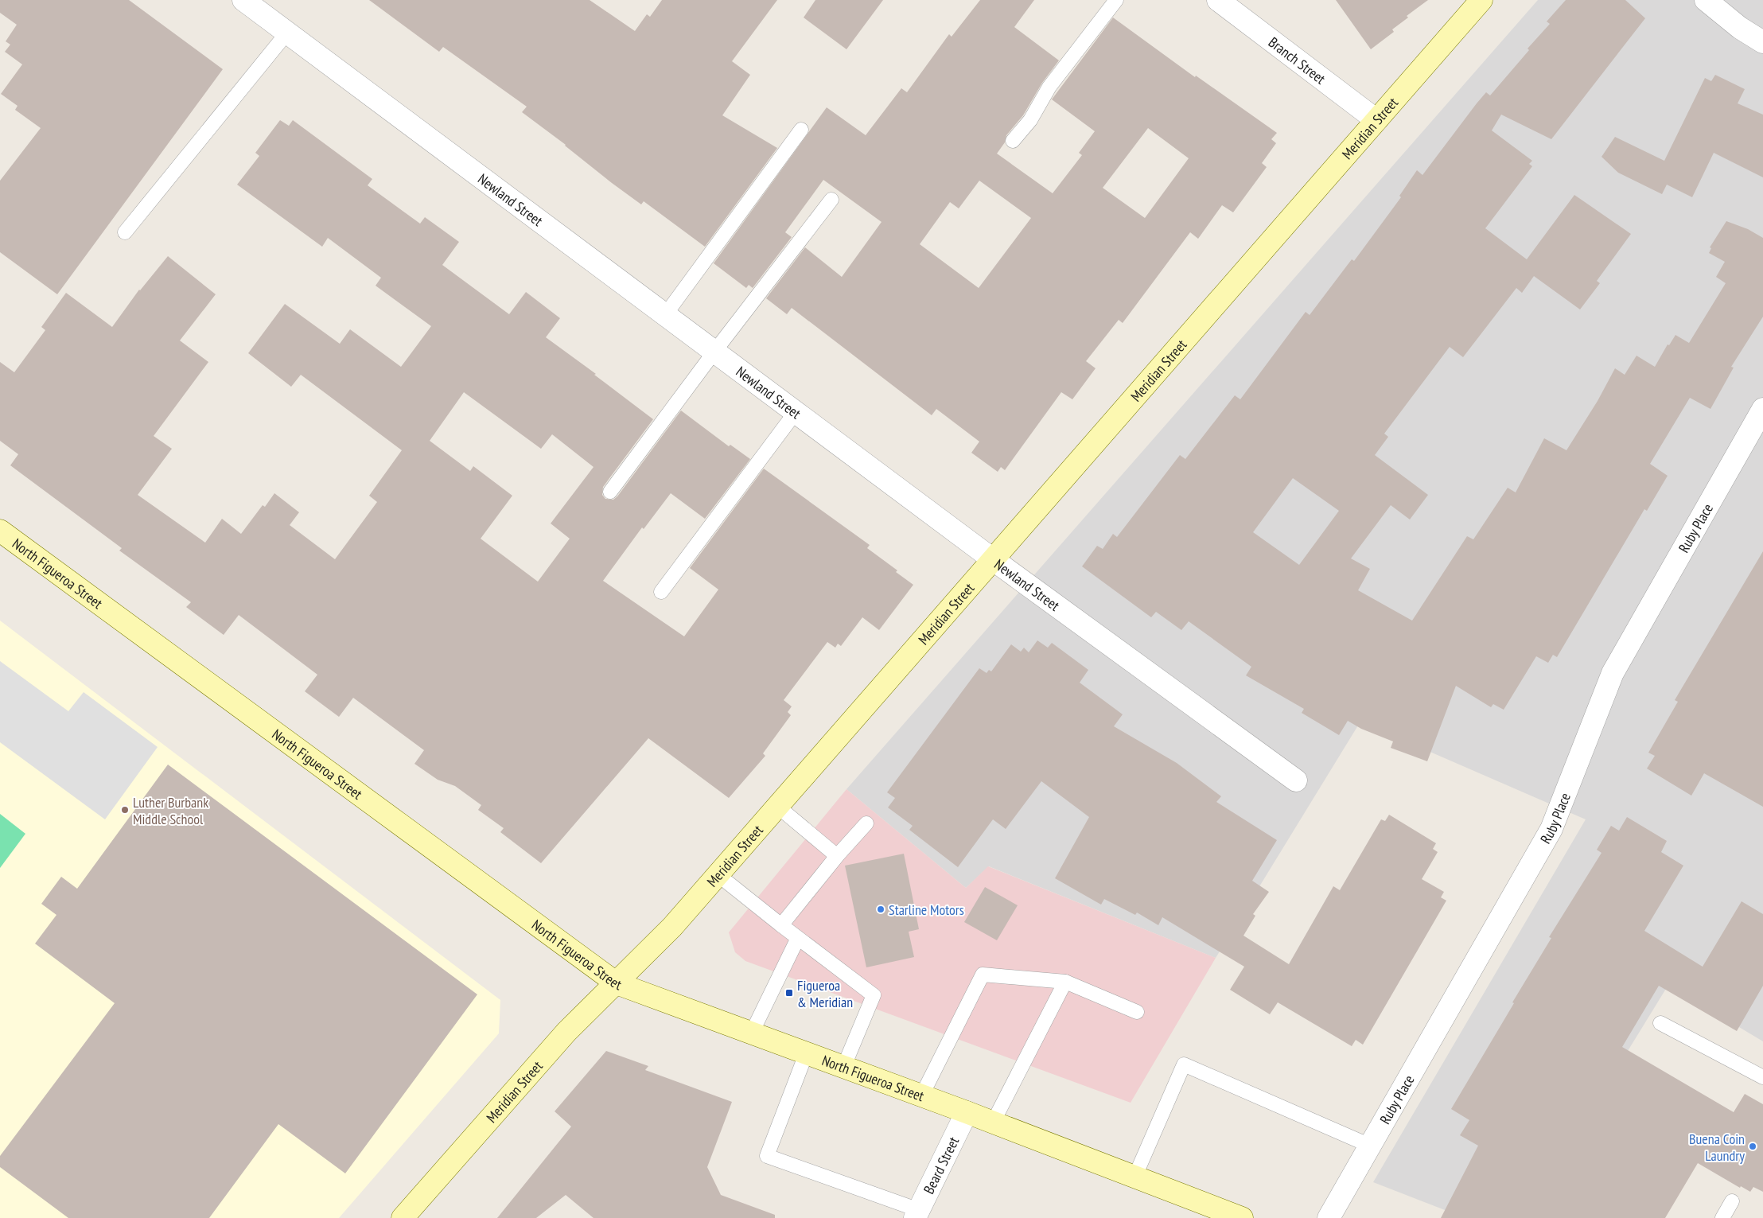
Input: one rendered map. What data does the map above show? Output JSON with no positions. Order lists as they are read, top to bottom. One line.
{"streets":{"street":["Branch Street","Meridian Street","Newland Street","Ruby Place","North Figueroa Street","Beard Street"]},"crossings":[["Branch Street","Meridian Street"],["Meridian Street","Newland Street"],["Meridian Street","North Figueroa Street"],["North Figueroa Street","Beard Street"]],"places":{"other":["Luther Burbank Middle School","Starline Motors","Buena Coin Laundry"],"transit":["Figueroa & Meridian"]}}
